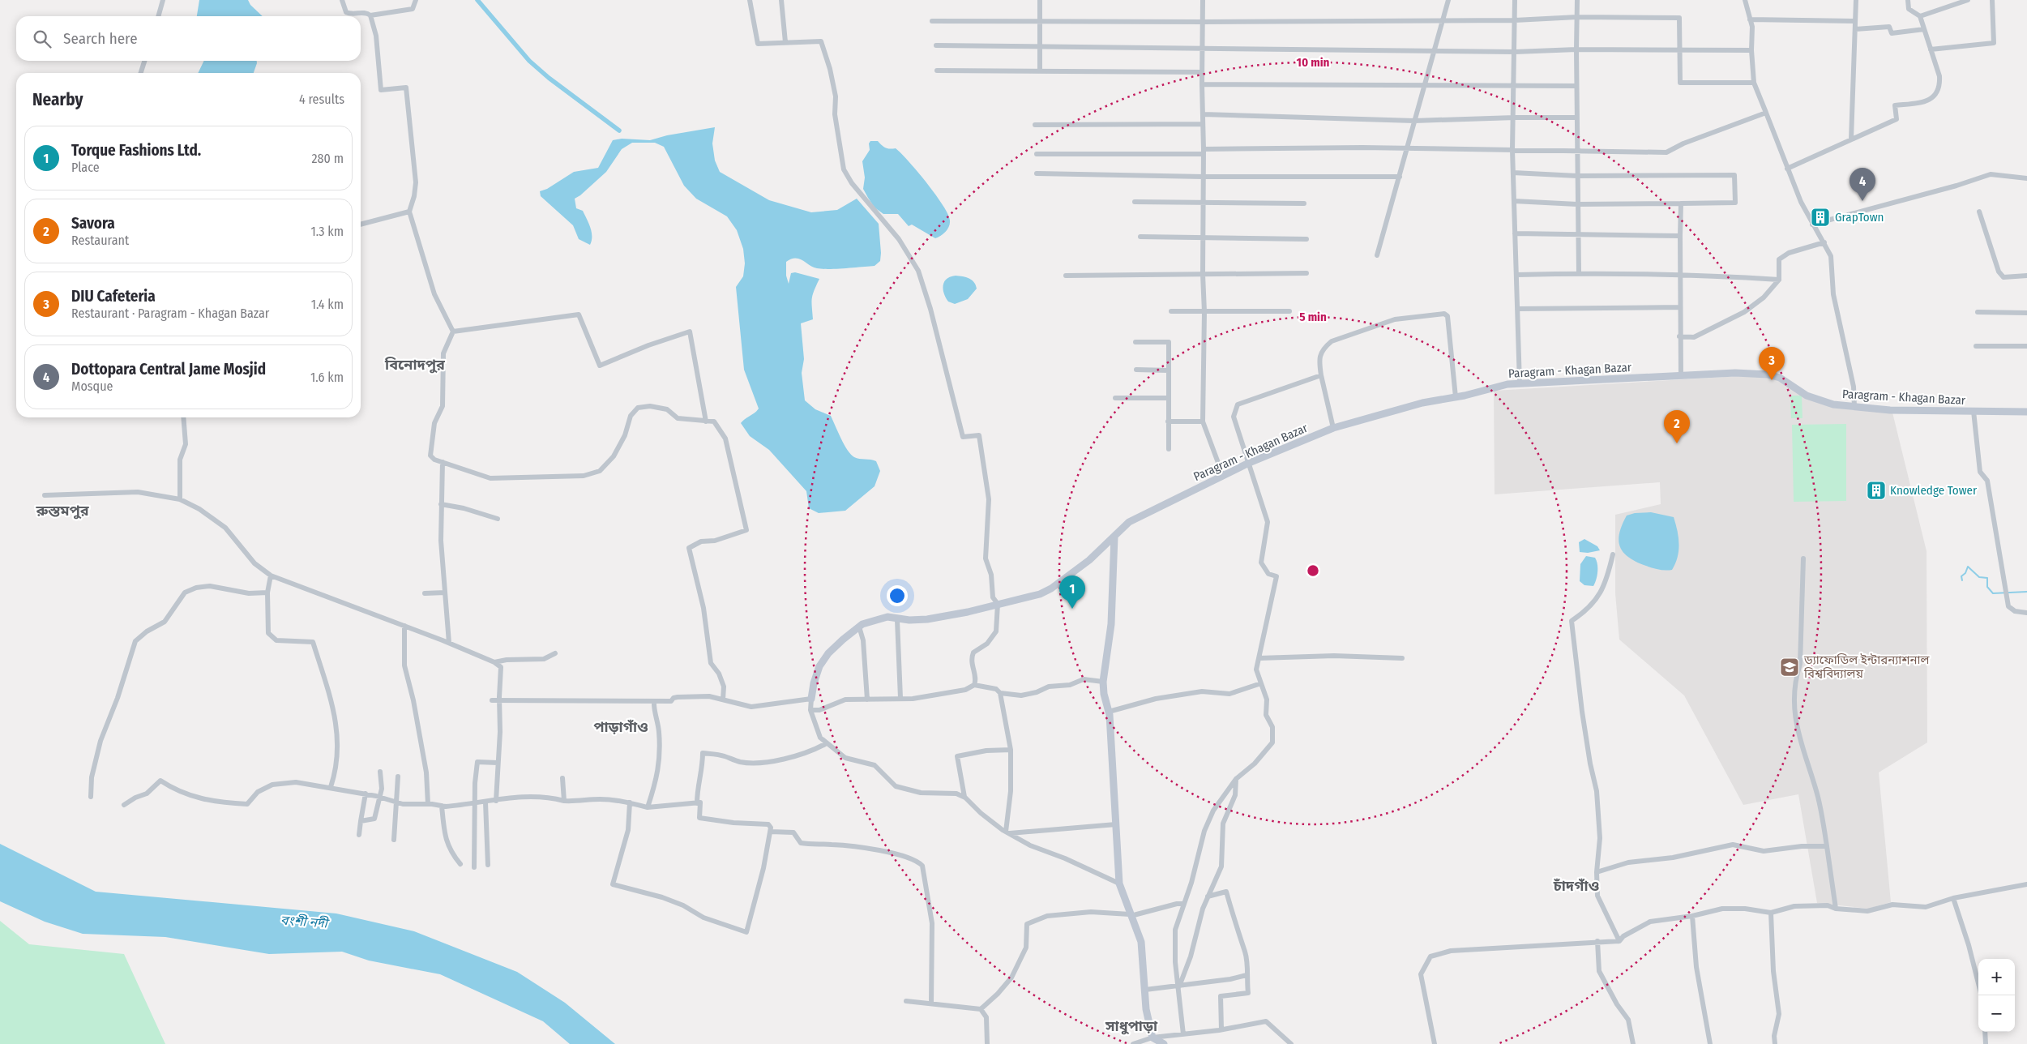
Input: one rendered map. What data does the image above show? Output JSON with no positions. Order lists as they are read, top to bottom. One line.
{"streets":{"street":["Paragram - Khagan Bazar"]},"districts":["বিনোদপুর","রুস্তমপুর","পাড়াগাঁও","চাঁদগাঁও","সাধুপাড়া"],"water":["বংশী নদী"],"places":{"building":["GrapTown","Knowledge Tower"],"school or university":["ড্যাফোডিল ইন্টারন্যাশনাল বিশ্ববিদ্যালয়"]},"page":{"search":"Search here","heading":["Nearby","4 results"],"list":[{"mark":"1","name":"Torque Fashions Ltd.","note":"Place","value":"280 m"},{"mark":"2","name":"Savora","note":"Restaurant","value":"1.3 km"},{"mark":"3","name":"DIU Cafeteria","note":"Restaurant · Paragram - Khagan Bazar","value":"1.4 km"},{"mark":"4","name":"Dottopara Central Jame Mosjid","note":"Mosque","value":"1.6 km"}],"pins":["4","3","2","1"],"map_buttons":["+","−"]},"rings":["10 min","5 min"]}
